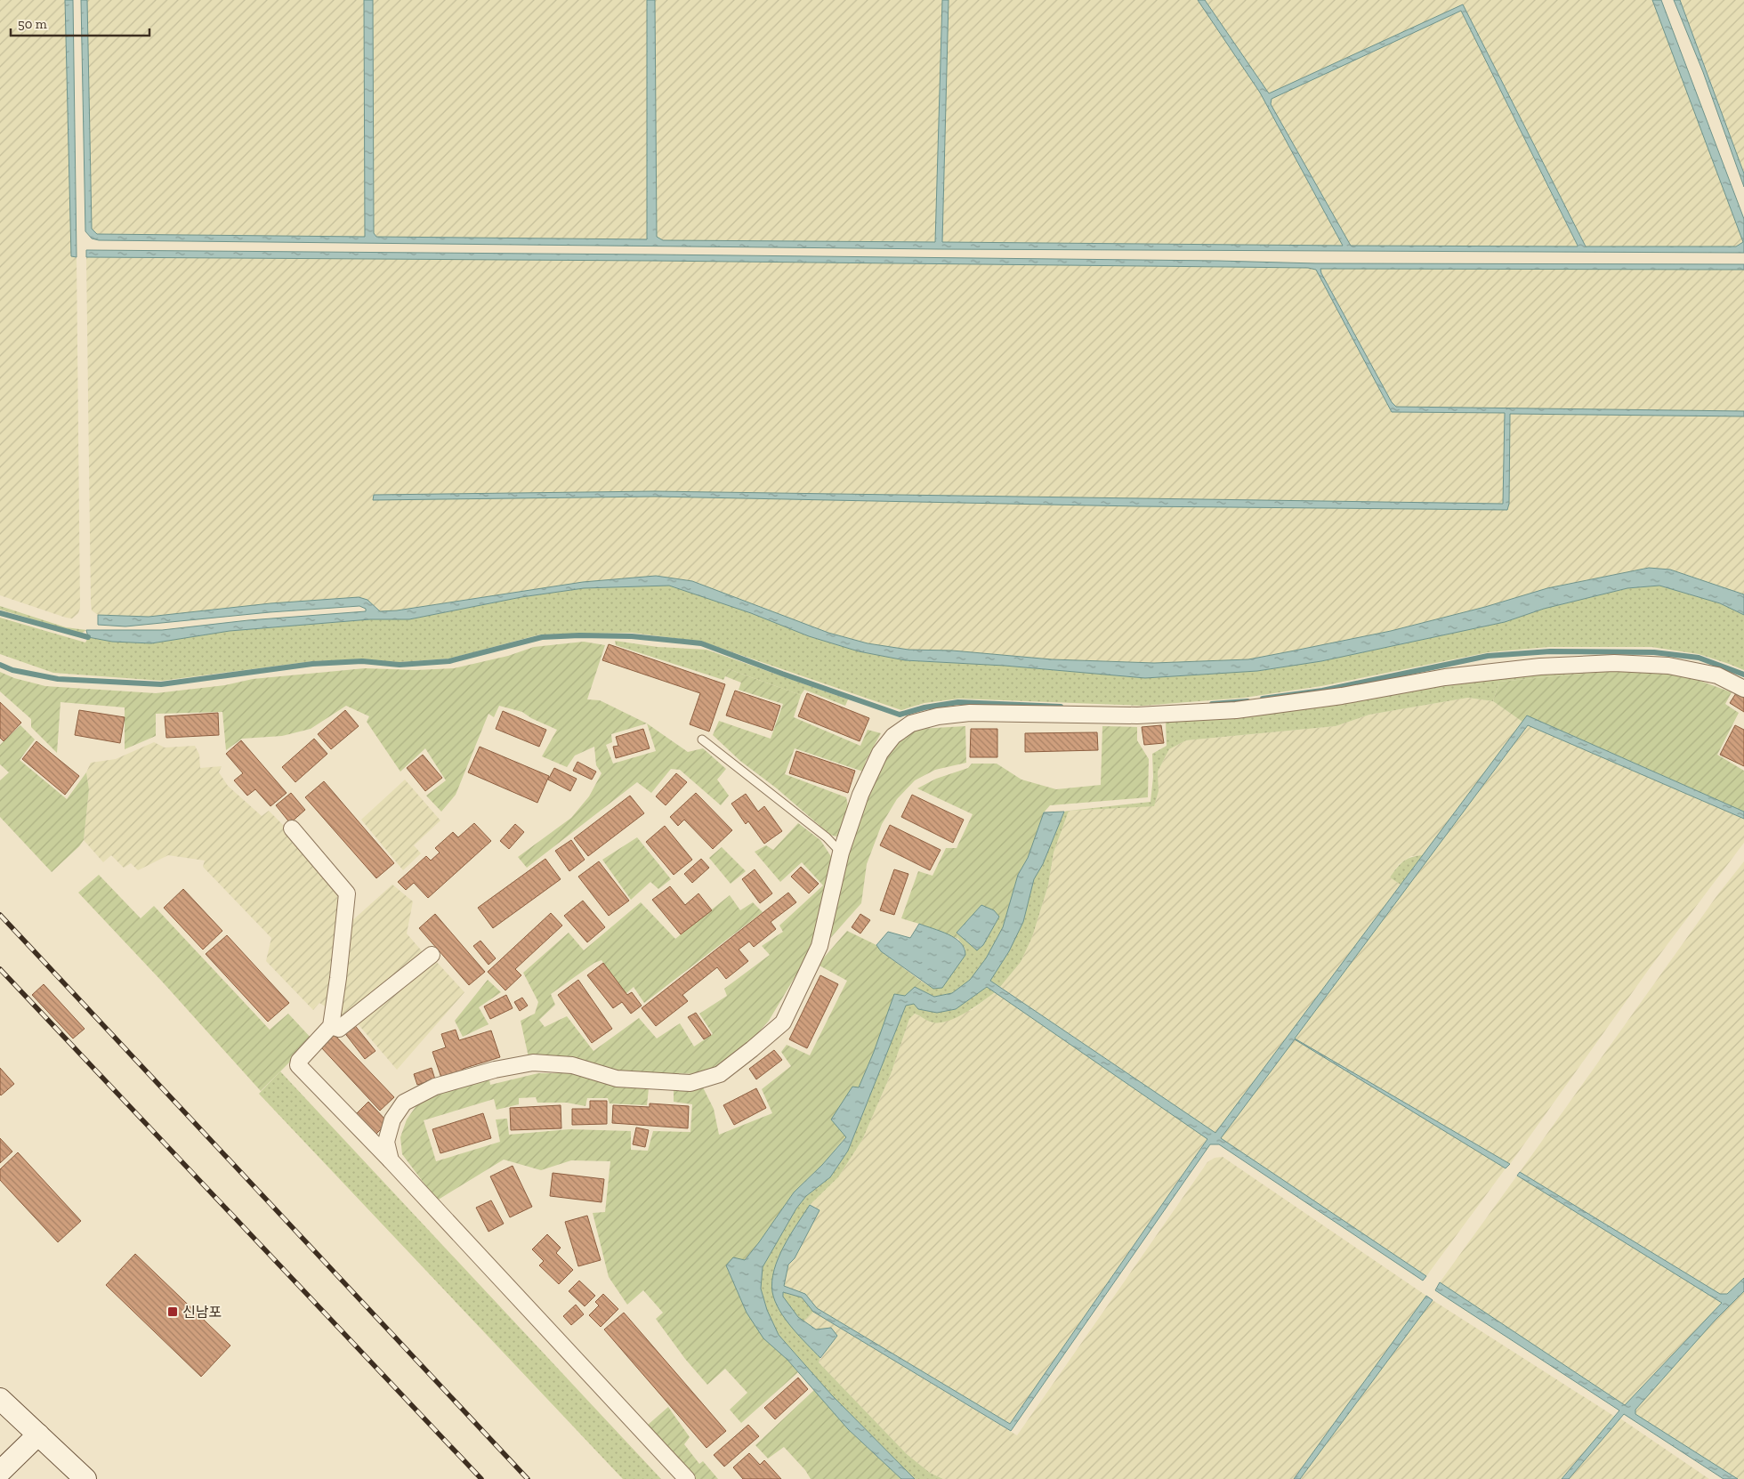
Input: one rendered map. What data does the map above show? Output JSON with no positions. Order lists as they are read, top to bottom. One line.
{"places":{"transit":["신남포"]},"scale_bar":"50 m"}
